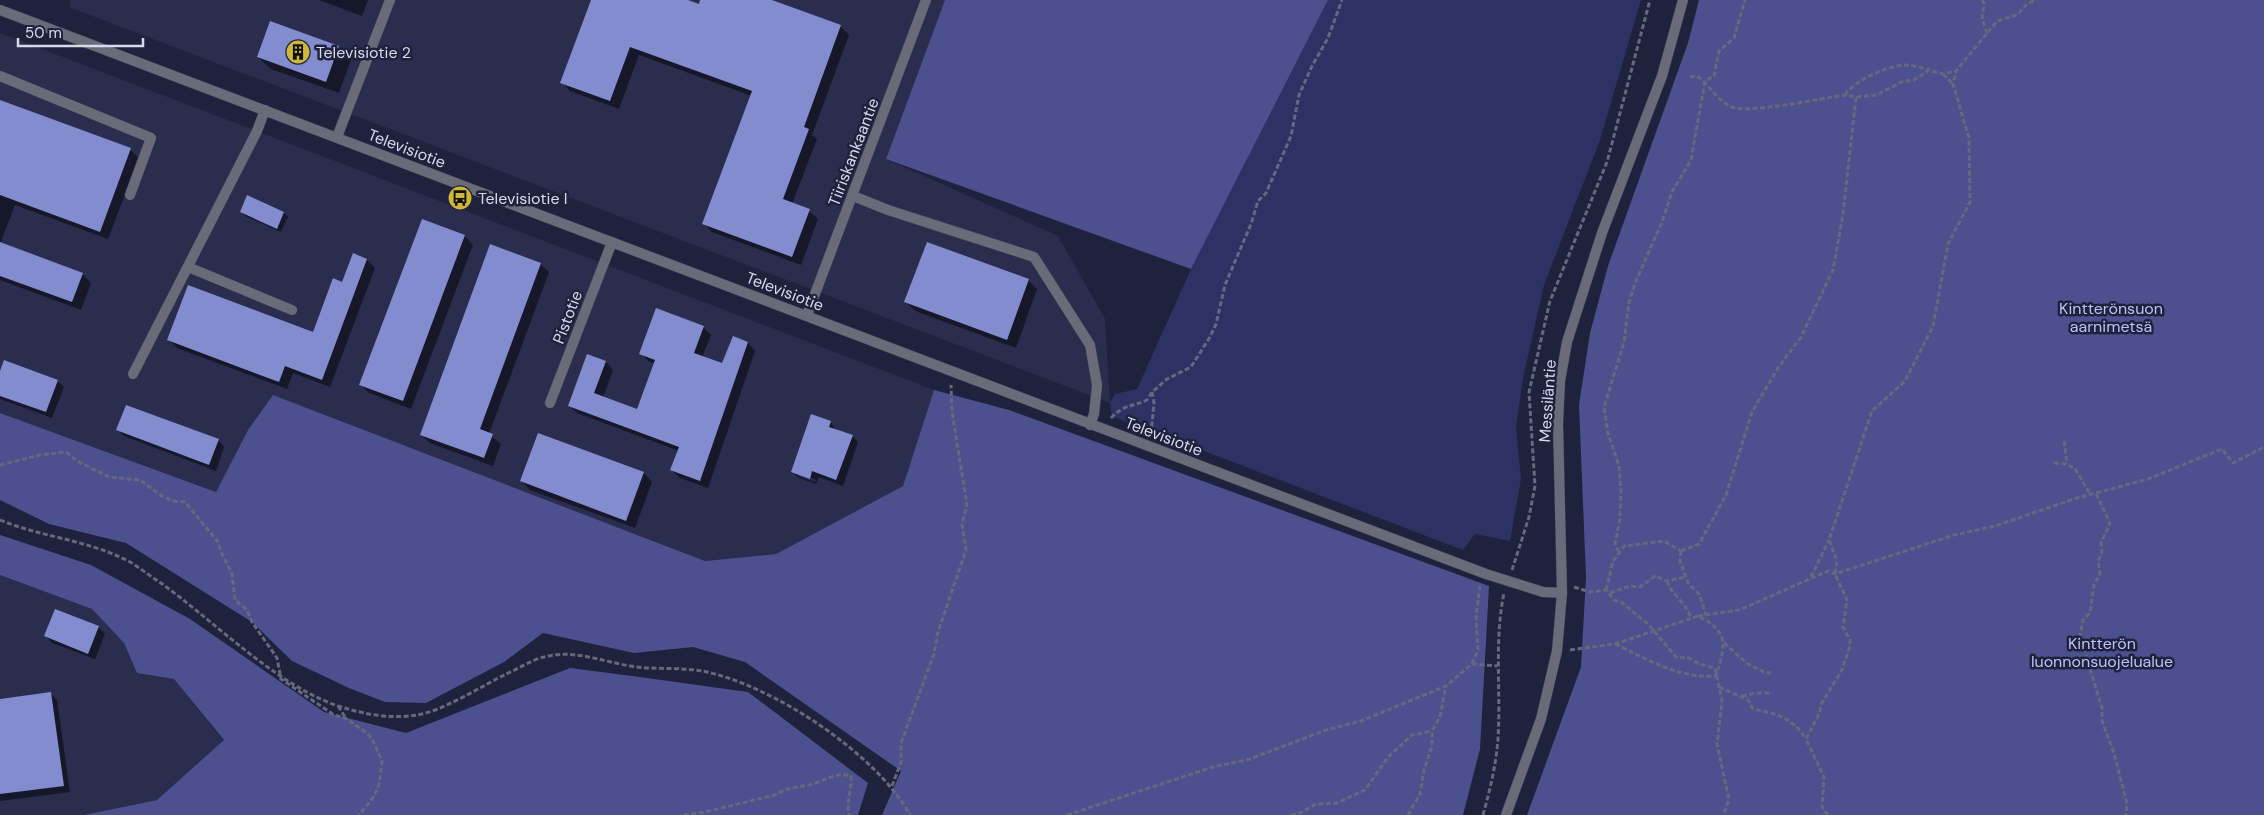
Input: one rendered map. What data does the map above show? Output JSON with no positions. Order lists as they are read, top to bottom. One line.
{"streets":{"street":["Televisiotie","Tiiriskankaantie","Pistotie","Messiläntie"]},"crossings":[["Televisiotie","Tiiriskankaantie"],["Televisiotie","Pistotie"],["Televisiotie","Messiläntie"]],"parks":["Kintterönsuon aarnimetsä","Kintterön luonnonsuojelualue"],"places":{"building":["Televisiotie 2"],"bus stop":["Televisiotie I"]},"scale_bar":"50 m"}
